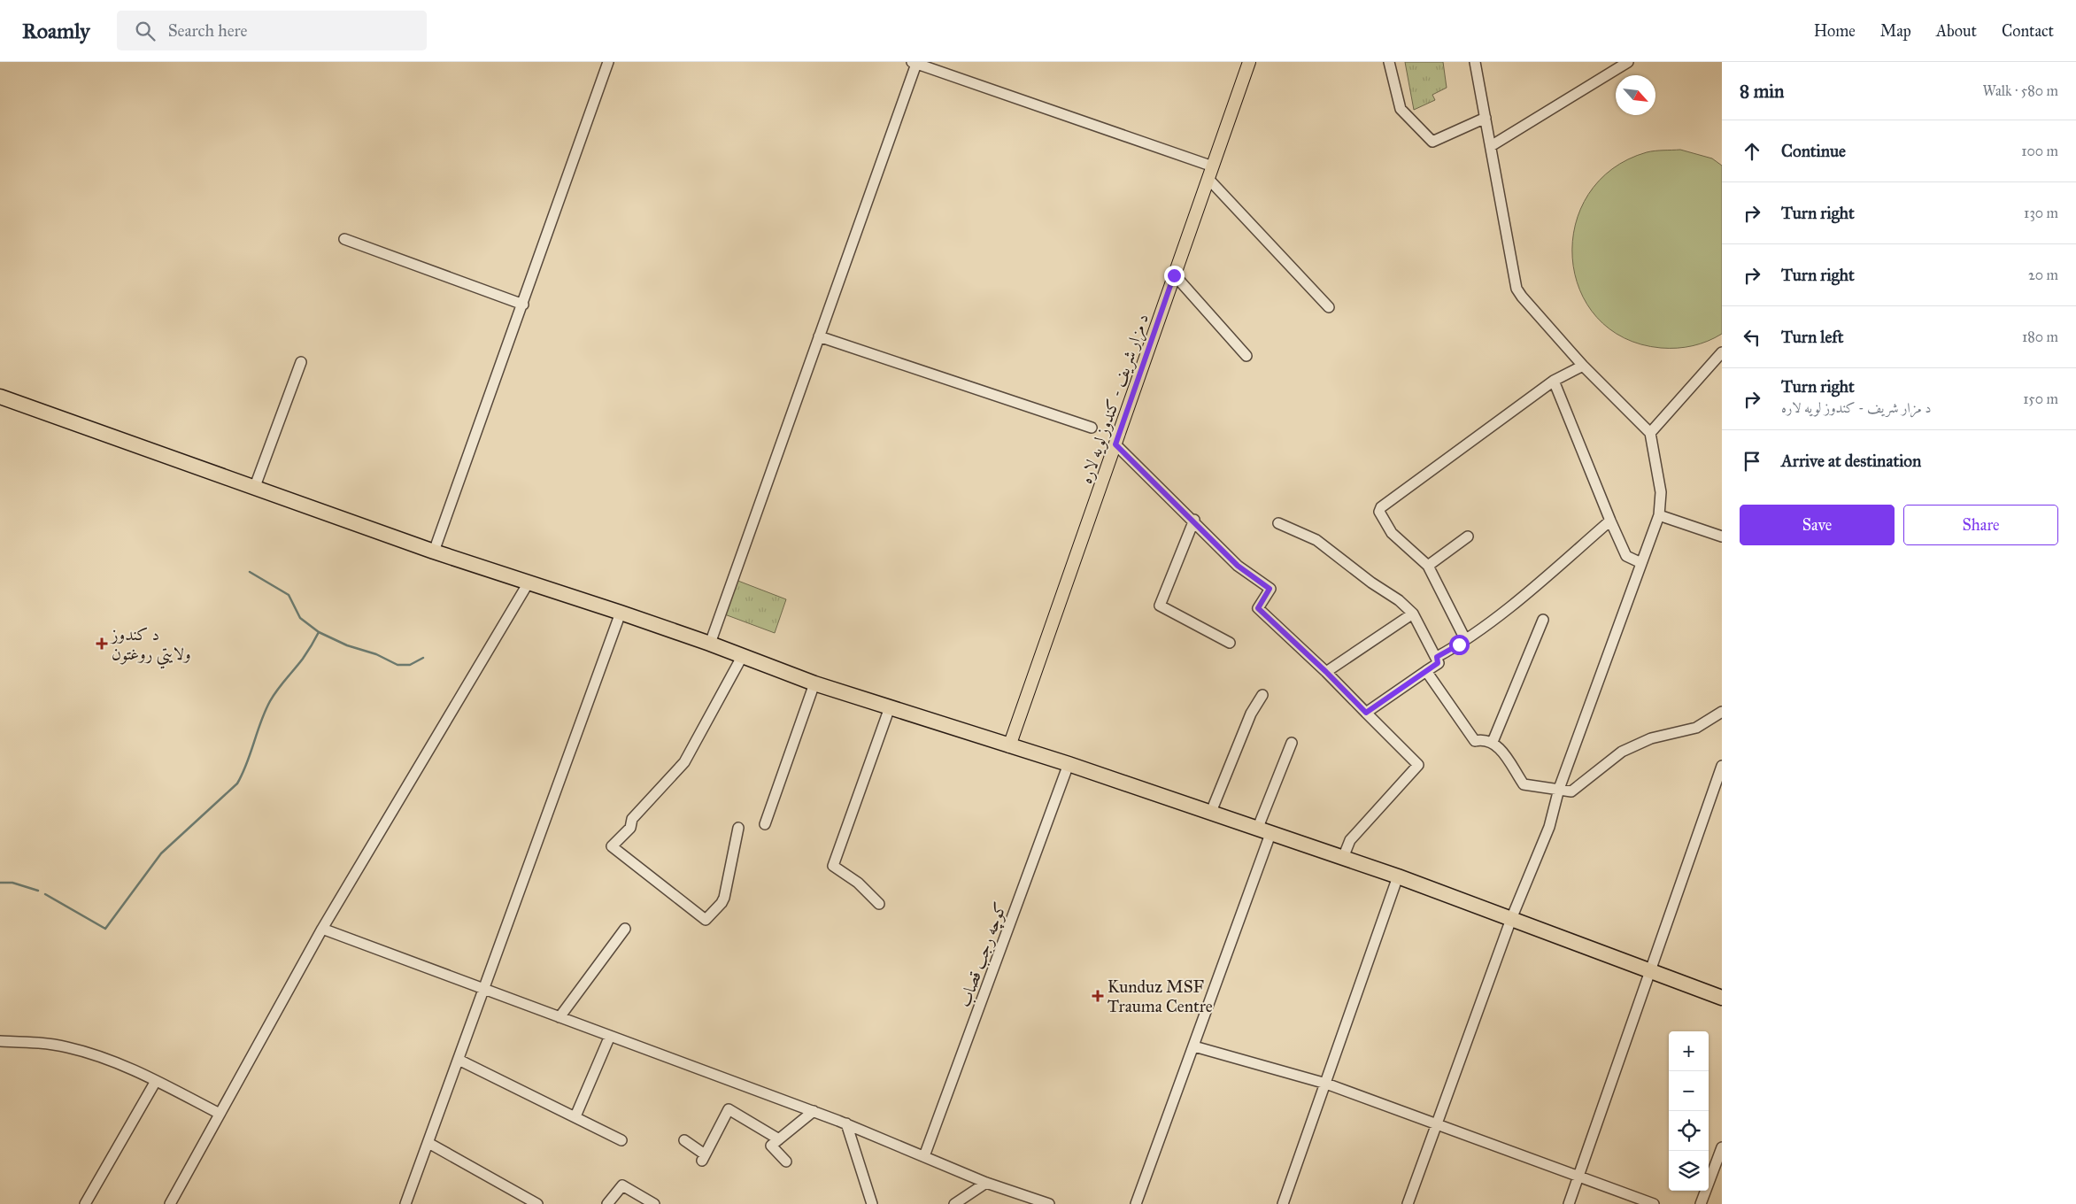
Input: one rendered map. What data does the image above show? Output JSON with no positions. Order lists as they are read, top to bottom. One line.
{"streets":{"main road":["د مزار شریف - کندوز لویه لاره"],"street":["کوچه رجب قصاب"]},"places":{"health":["د کندوز ولایتي روغتون","Kunduz MSF Trauma Centre"]},"north":"bottom right","page":{"header":"Roamly","search":"Search here","nav":["Home","Map","About","Contact"],"heading":["8 min","Walk · 580 m"],"list":[["Continue","100 m"],["Turn right","130 m"],["Turn right","20 m"],["Turn left","180 m"],["Turn right","د مزار شریف - کندوز لویه لاره","150 m"],"Arrive at destination"],"buttons":["Save","Share"],"map_buttons":["+","−"]}}
